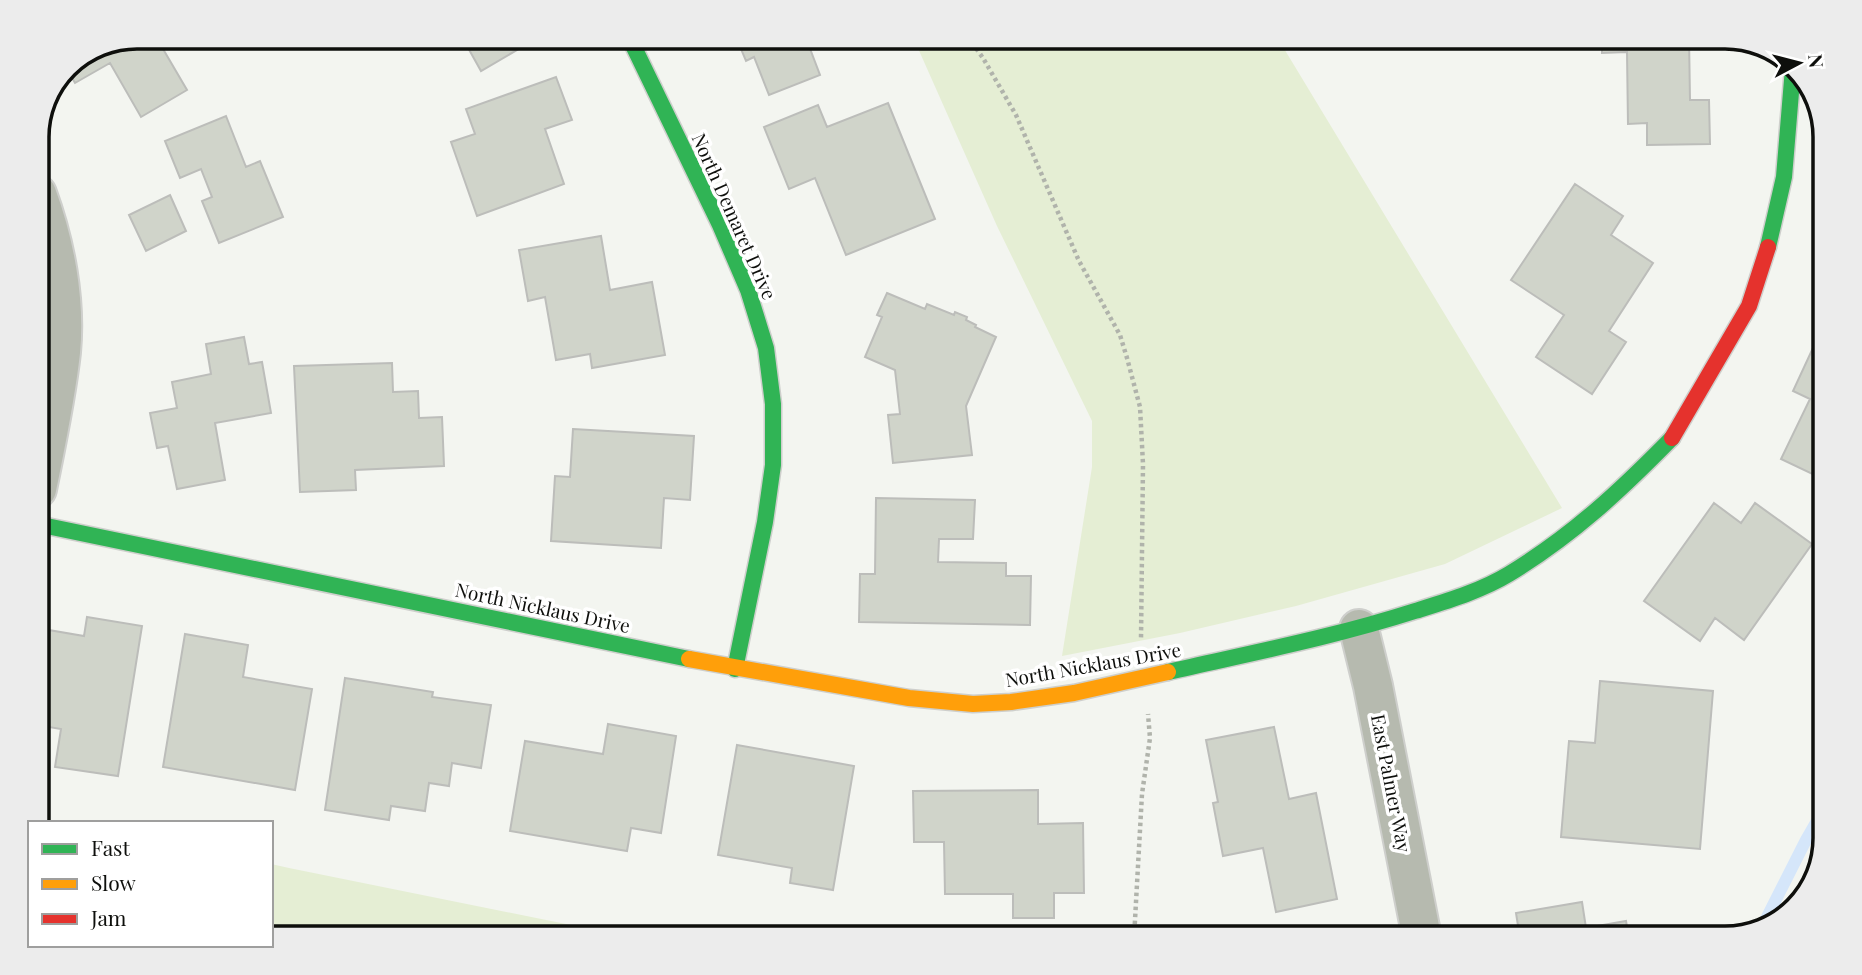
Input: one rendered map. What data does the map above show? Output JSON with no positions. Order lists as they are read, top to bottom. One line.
{"streets":{"street":["North Demaret Drive","North Nicklaus Drive","East Palmer Way"]},"crossings":[["North Demaret Drive","North Nicklaus Drive"],["North Nicklaus Drive","East Palmer Way"]],"legend":["Fast","Slow","Jam"],"north":"right"}
